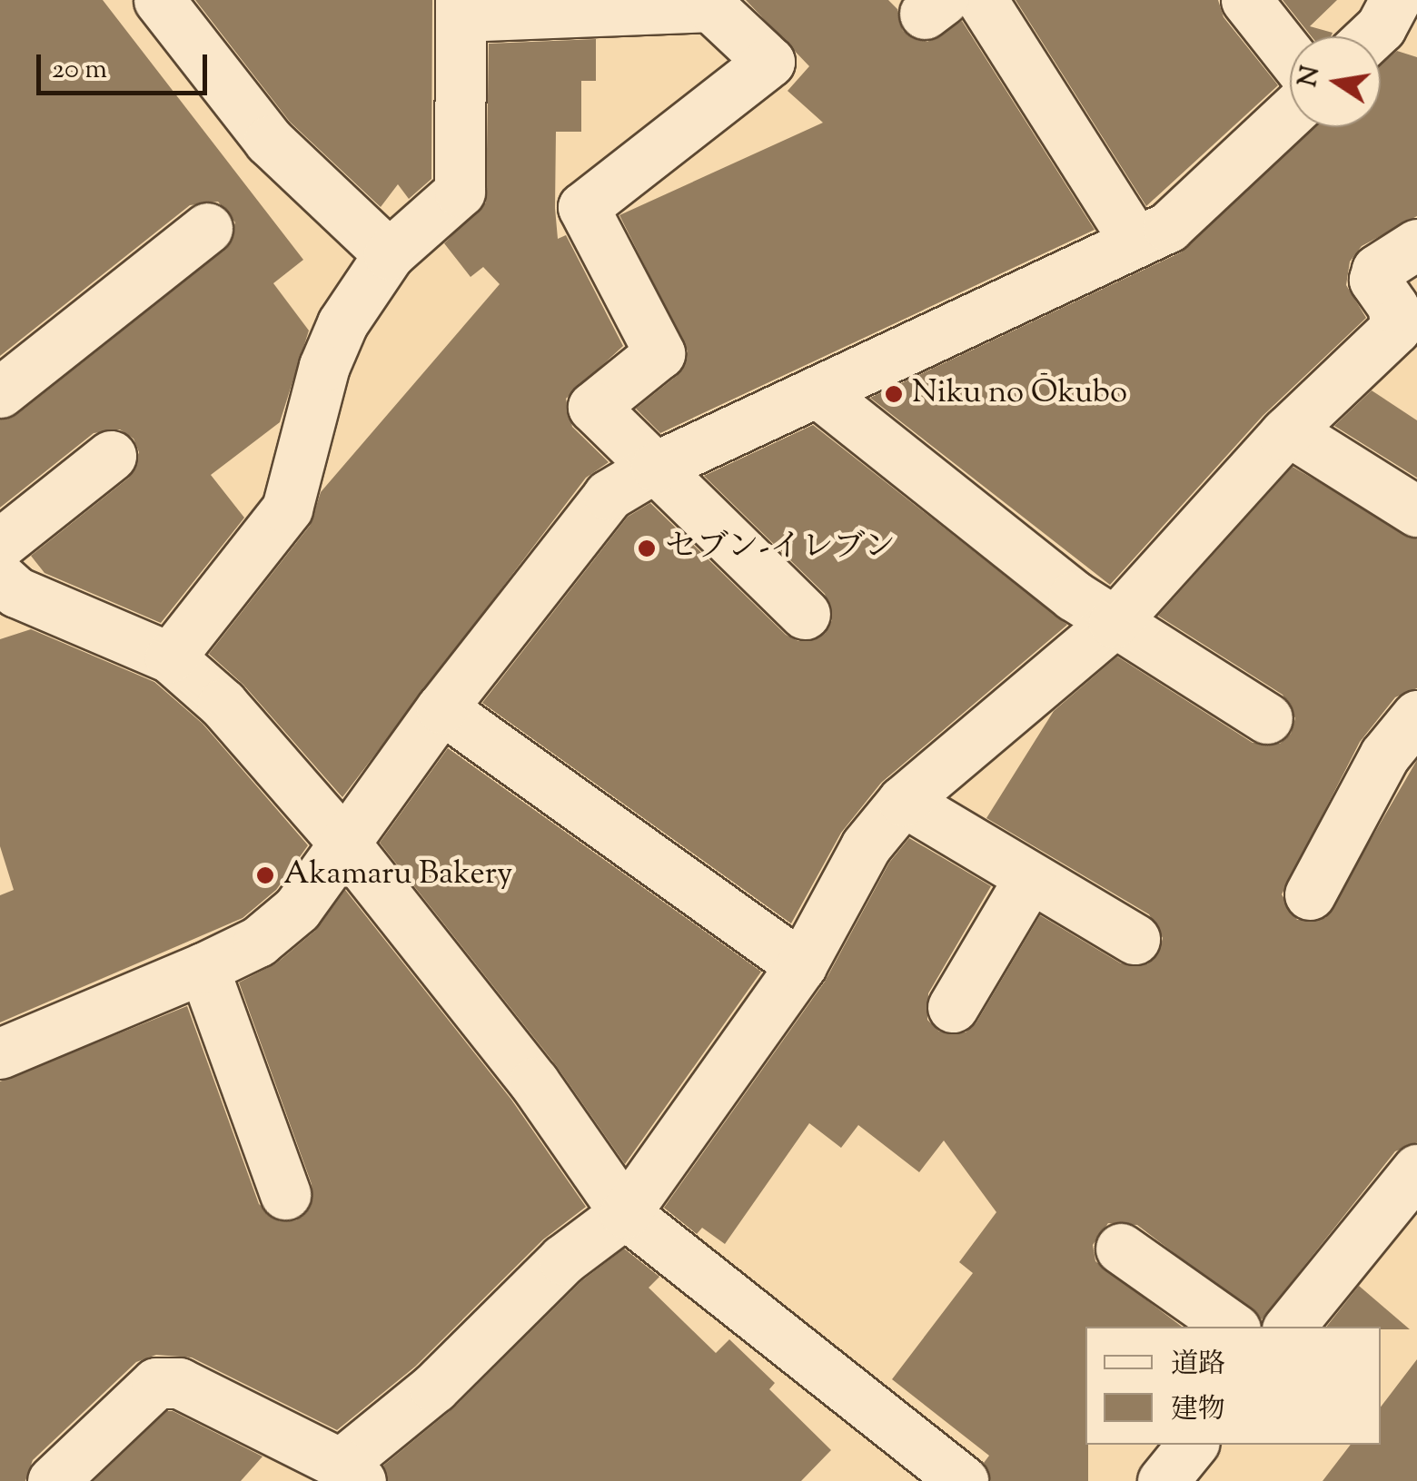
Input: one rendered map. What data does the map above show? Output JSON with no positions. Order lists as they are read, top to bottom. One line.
{"places":["Niku no Ōkubo","セブン-イレブン","Akamaru Bakery"],"legend":["道路","建物"],"scale_bar":"20 m","north":"left"}
